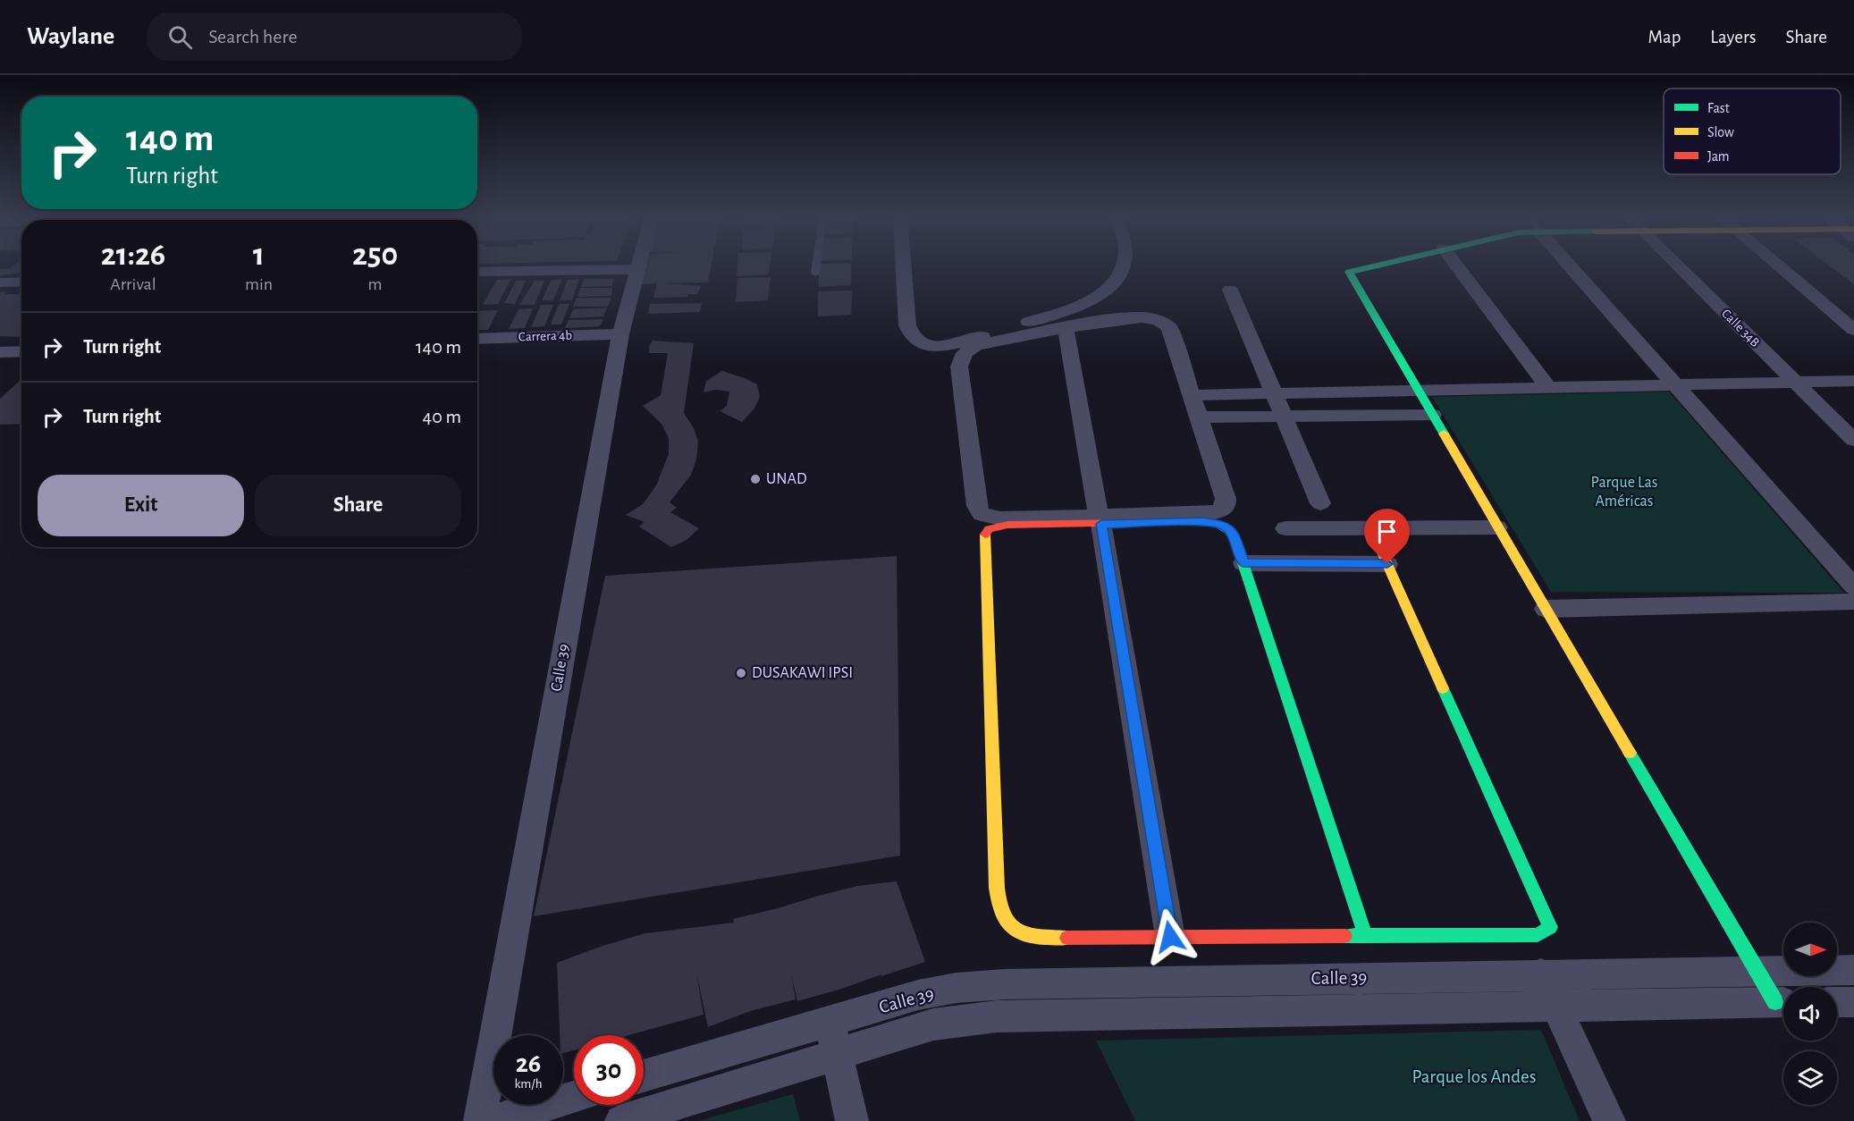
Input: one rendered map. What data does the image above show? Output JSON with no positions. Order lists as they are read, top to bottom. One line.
{"streets":{"street":["Calle 34B","Carrera 4b","Calle 39"]},"crossings":[["Carrera 4b","Calle 39"]],"parks":["Parque Las Américas","Parque los Andes"],"places":["UNAD","DUSAKAWI IPSI"],"legend":["Fast","Slow","Jam"],"north":"right","page":{"header":"Waylane","search":"Search here","nav":["Map","Layers","Share"],"turn":["140 m","Turn right"],"eta":["21:26","Arrival","1","min","250","m"],"list":[{"name":"Turn right","value":"140 m"},{"name":"Turn right","value":"40 m"}],"buttons":["Exit","Share"],"speed":"26 km/h","limit":"30"}}
